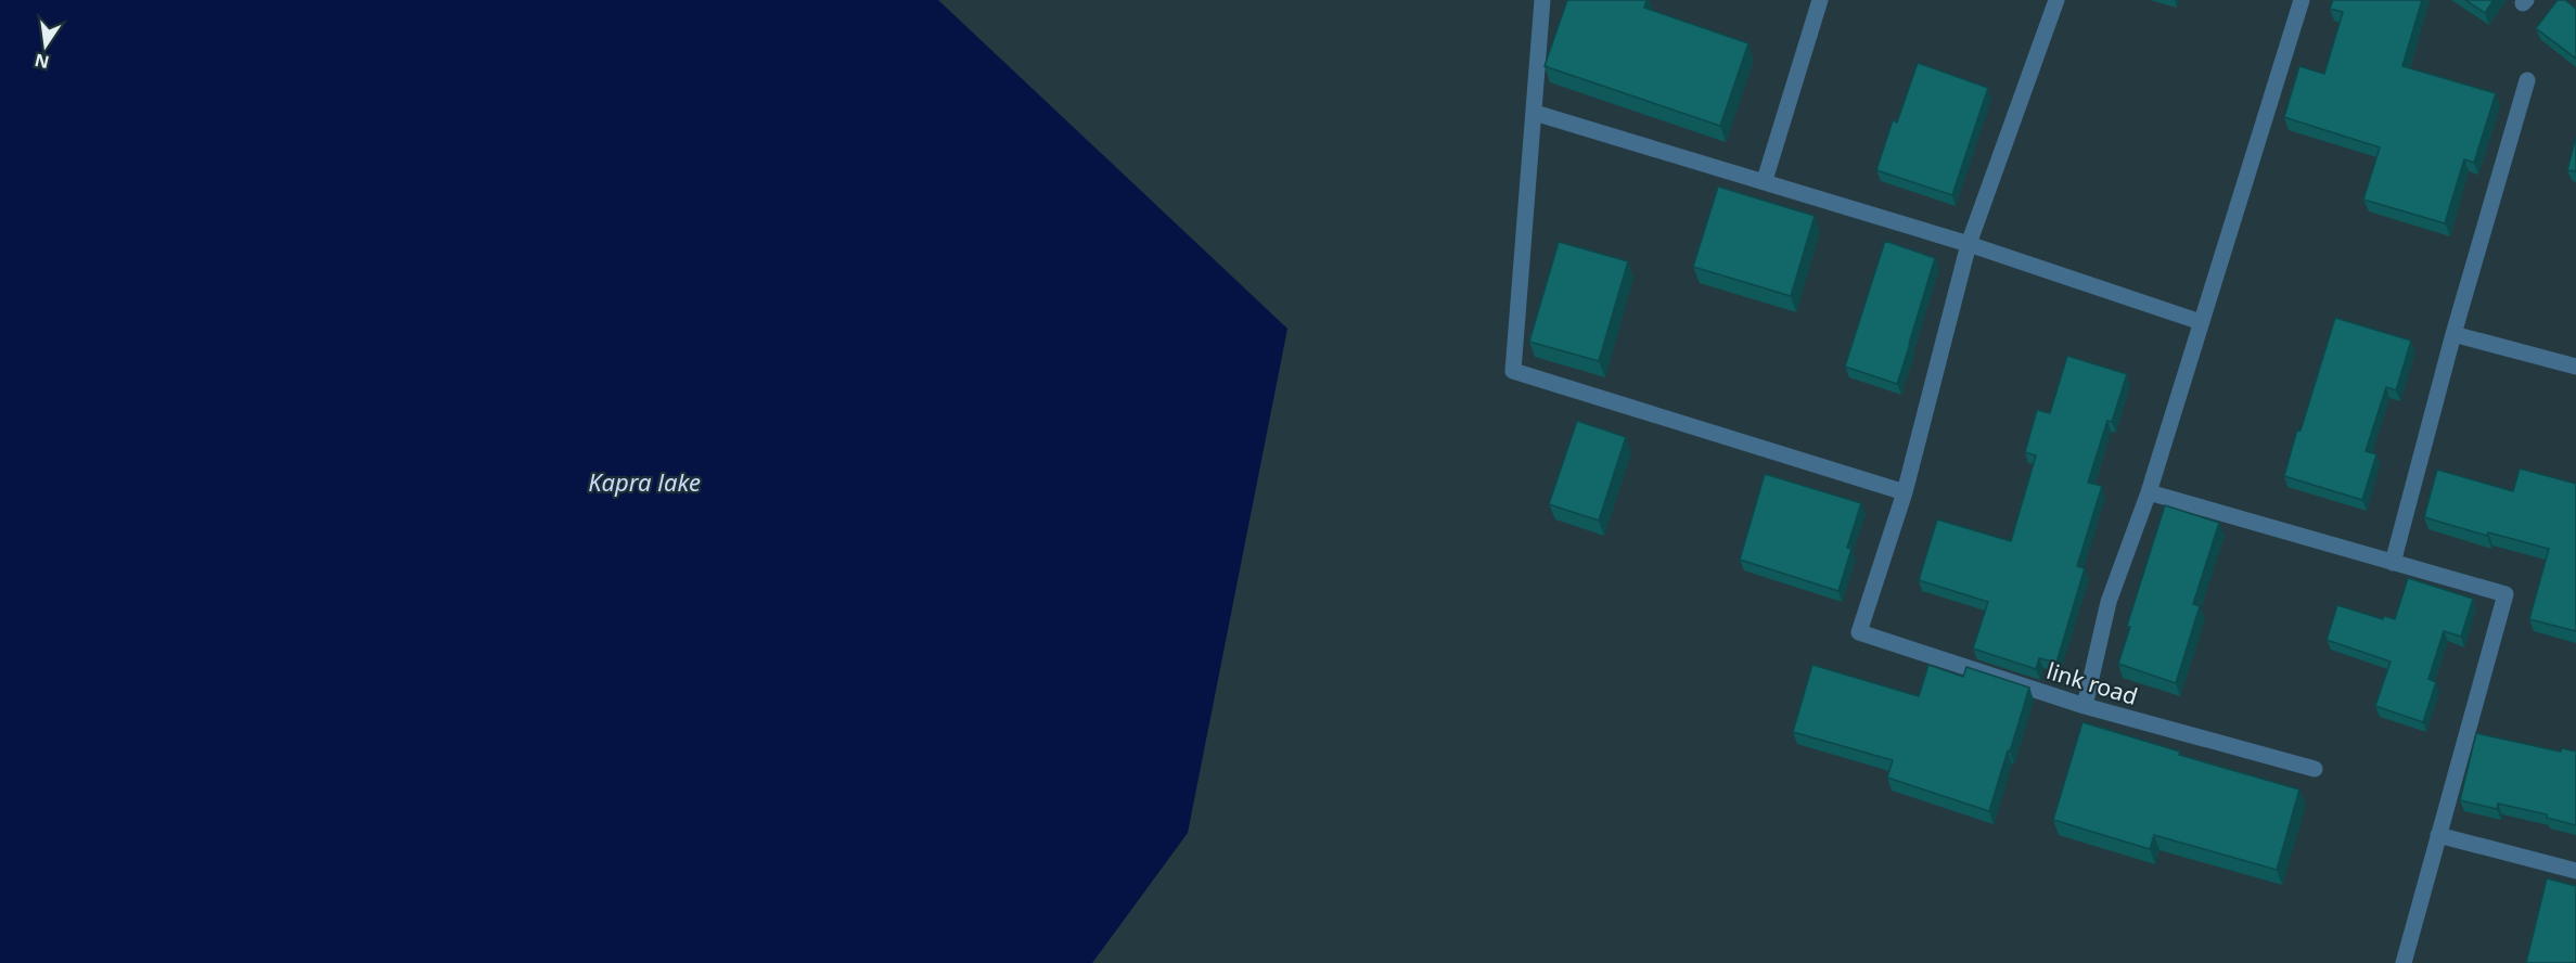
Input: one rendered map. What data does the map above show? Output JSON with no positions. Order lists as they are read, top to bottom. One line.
{"streets":{"street":["link road"]},"water":["Kapra lake"],"north":"bottom"}
